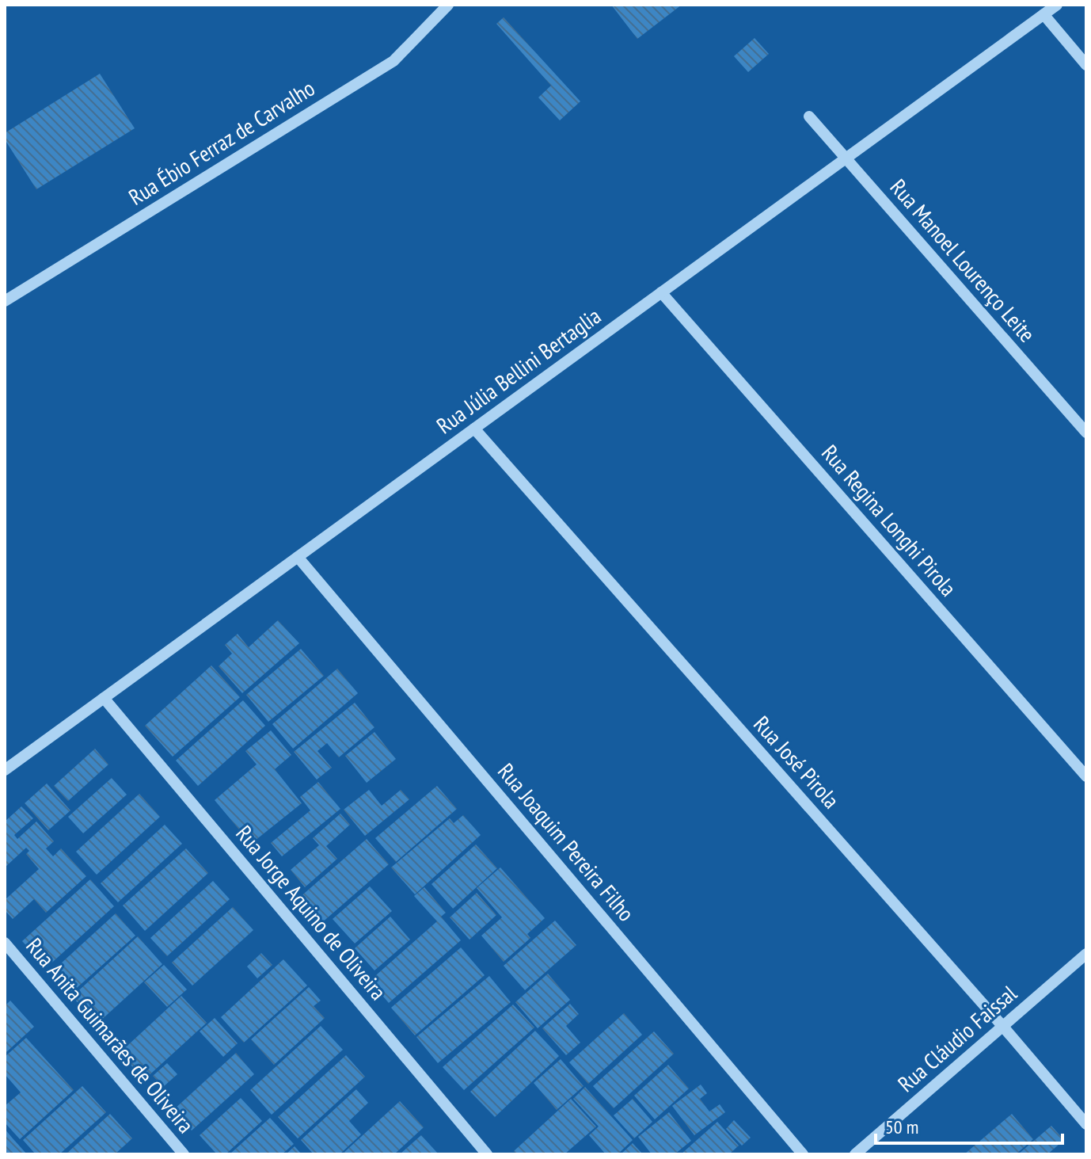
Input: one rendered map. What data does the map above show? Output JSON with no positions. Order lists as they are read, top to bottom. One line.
{"streets":{"street":["Rua Ébio Ferraz de Carvalho","Rua Manoel Lourenço Leite","Rua Júlia Bellini Bertaglia","Rua Regina Longhi Pirola","Rua José Pirola","Rua Joaquim Pereira Filho","Rua Jorge Aquino de Oliveira","Rua Anita Guimarães de Oliveira","Rua Cláudio Faissal"]},"crossings":[["Rua Manoel Lourenço Leite","Rua Júlia Bellini Bertaglia"],["Rua Júlia Bellini Bertaglia","Rua Regina Longhi Pirola"],["Rua Júlia Bellini Bertaglia","Rua José Pirola"],["Rua Júlia Bellini Bertaglia","Rua Joaquim Pereira Filho"],["Rua Júlia Bellini Bertaglia","Rua Jorge Aquino de Oliveira"],["Rua José Pirola","Rua Cláudio Faissal"]],"scale_bar":"50 m"}
